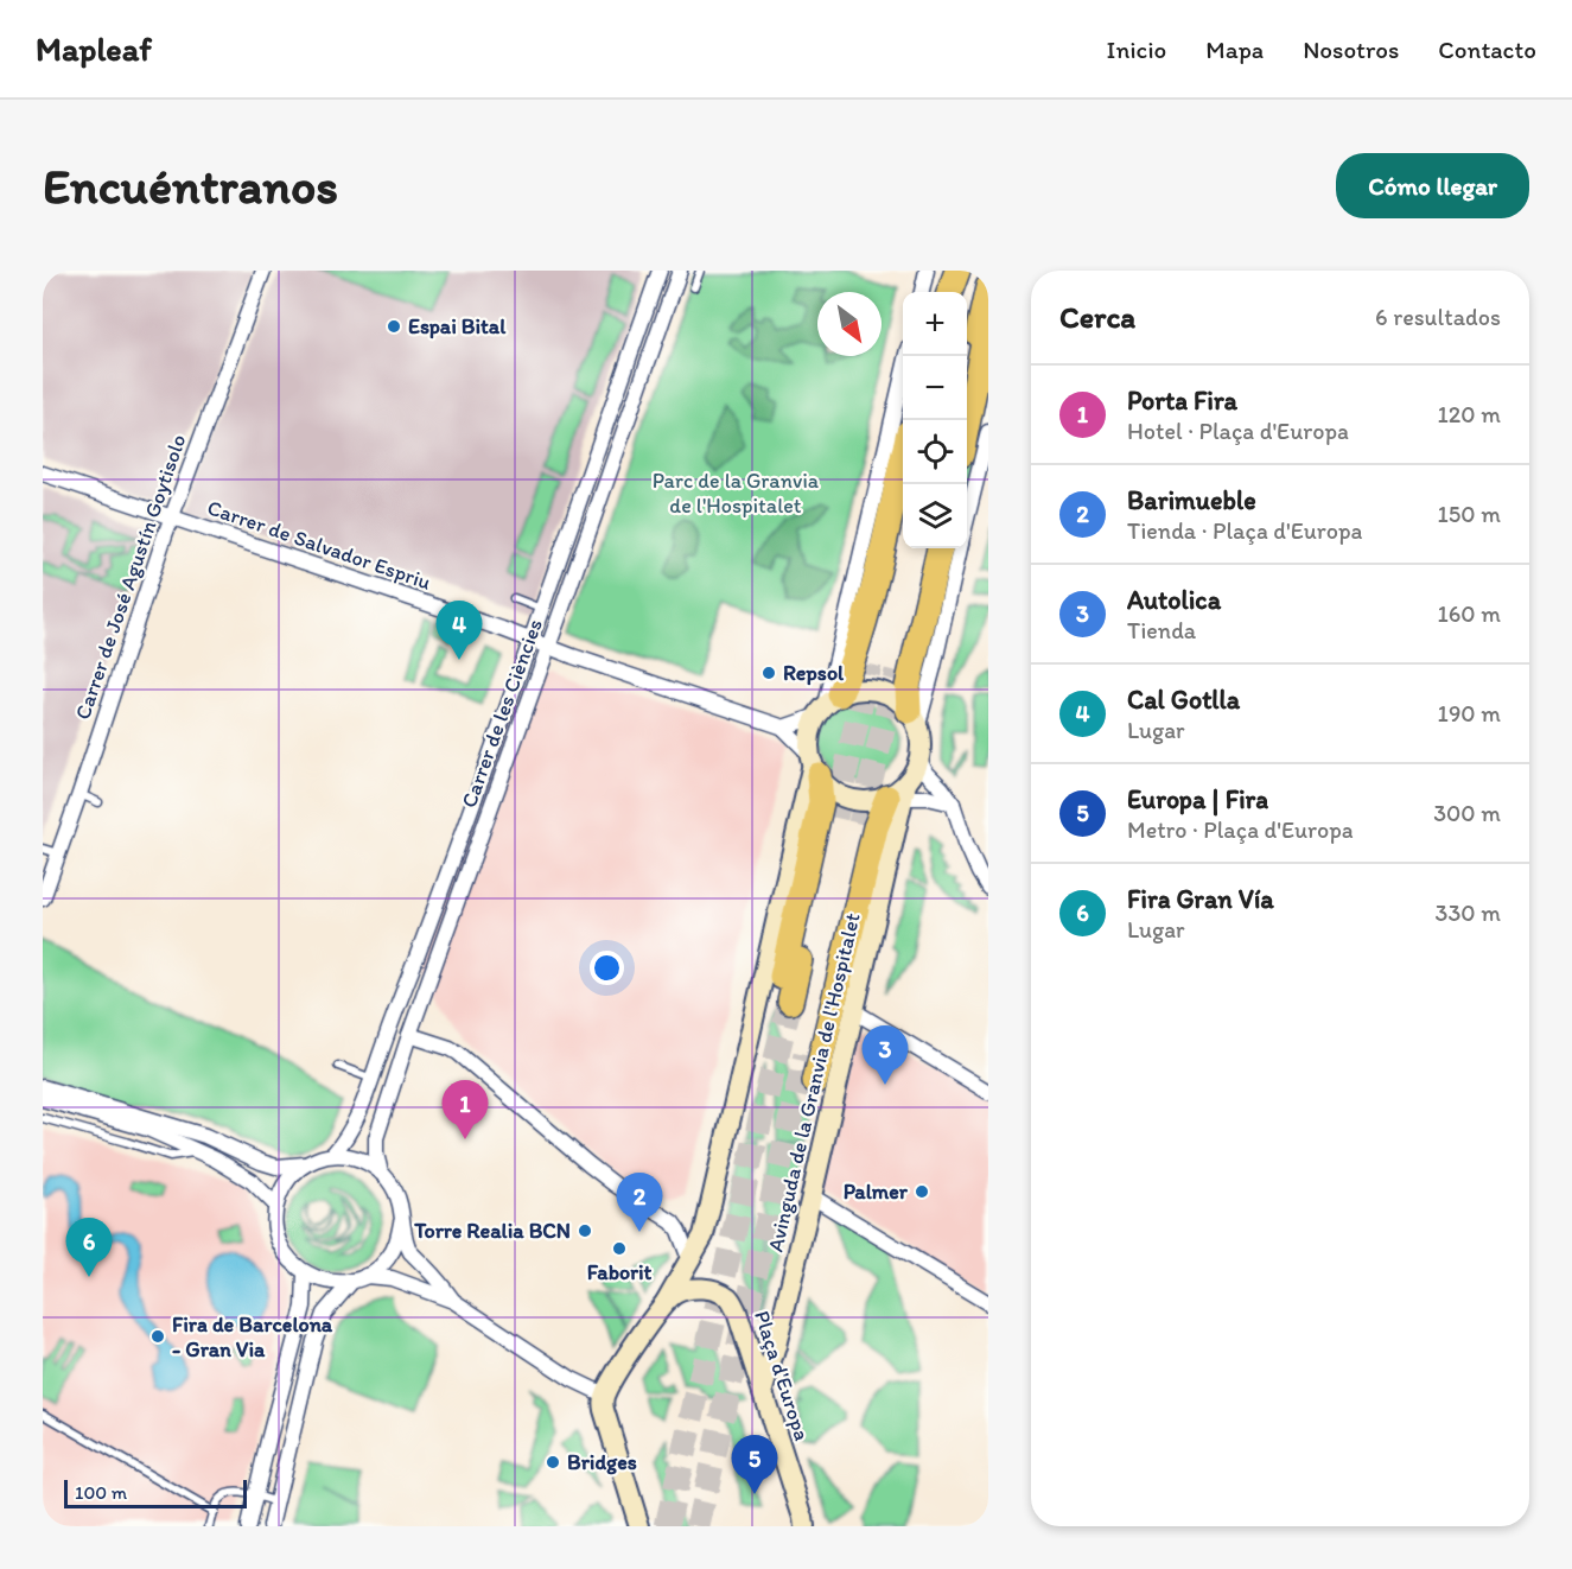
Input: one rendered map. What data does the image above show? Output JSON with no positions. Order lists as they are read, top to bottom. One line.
{"streets":{"main road":["Avinguda de la Granvia de l'Hospitalet","Plaça d'Europa"],"street":["Carrer de Salvador Espriu","Carrer de José Agustín Goytisolo","Carrer de les Ciències"]},"crossings":[["Carrer de Salvador Espriu","Carrer de José Agustín Goytisolo"],["Carrer de Salvador Espriu","Carrer de les Ciències"],["Carrer de Salvador Espriu","Avinguda de la Granvia de l'Hospitalet"],["Avinguda de la Granvia de l'Hospitalet","Plaça d'Europa"]],"parks":["Parc de la Granvia de l'Hospitalet"],"places":["Espai Bital","Repsol","Palmer","Torre Realia BCN","Faborit","Fira de Barcelona - Gran Via","Bridges"],"scale_bar":"100 m","north":"bottom right","page":{"header":"Mapleaf","nav":["Inicio","Mapa","Nosotros","Contacto"],"buttons":"Cómo llegar","title":"Encuéntranos","heading":["Cerca","6 resultados"],"map_buttons":["+","−"],"list":[{"mark":"1","name":"Porta Fira","note":"Hotel · Plaça d'Europa","value":"120 m"},{"mark":"2","name":"Barimueble","note":"Tienda · Plaça d'Europa","value":"150 m"},{"mark":"3","name":"Autolica","note":"Tienda","value":"160 m"},{"mark":"4","name":"Cal Gotlla","note":"Lugar","value":"190 m"},{"mark":"5","name":"Europa | Fira","note":"Metro · Plaça d'Europa","value":"300 m"},{"mark":"6","name":"Fira Gran Vía","note":"Lugar","value":"330 m"}],"pins":["4","3","1","2","6","5"],"scale":"100 m"}}
